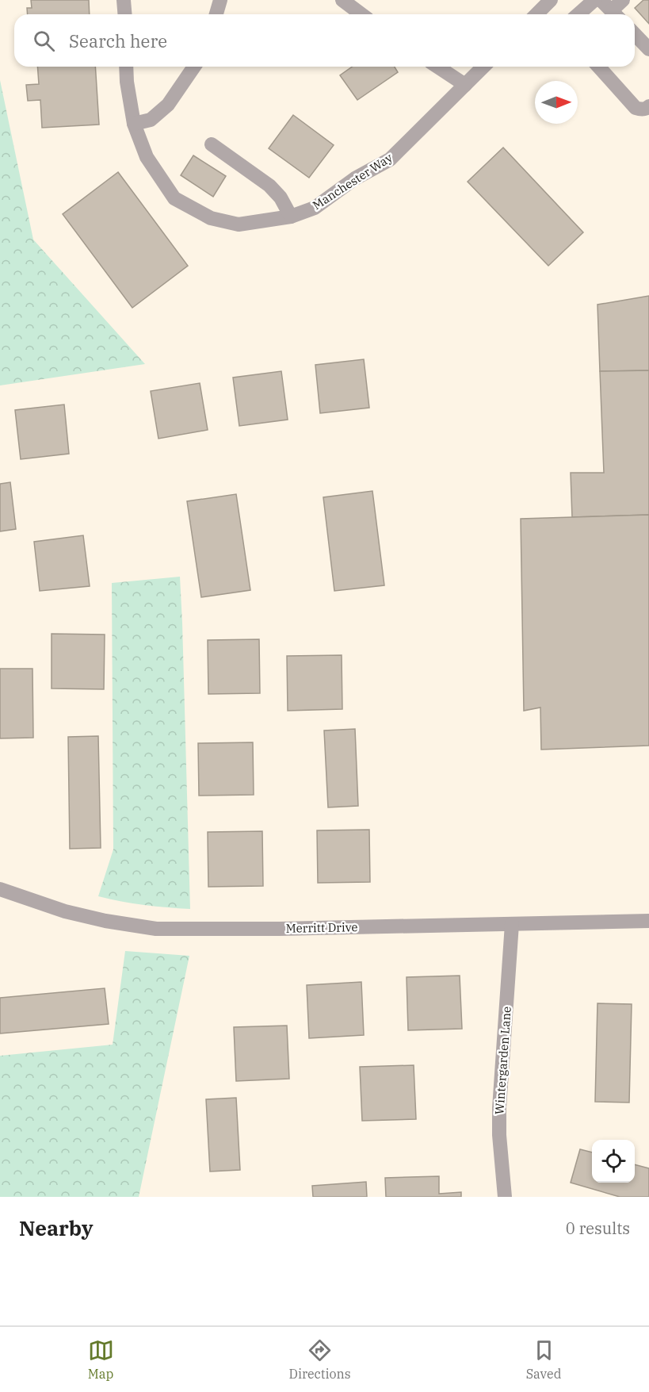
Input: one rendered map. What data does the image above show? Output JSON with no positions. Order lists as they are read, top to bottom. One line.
{"streets":{"street":["Manchester Way","Merritt Drive","Wintergarden Lane"]},"crossings":[["Merritt Drive","Wintergarden Lane"]],"north":"right","page":{"search":"Search here","heading":["Nearby","0 results"],"nav":["Map","Directions","Saved"]}}
